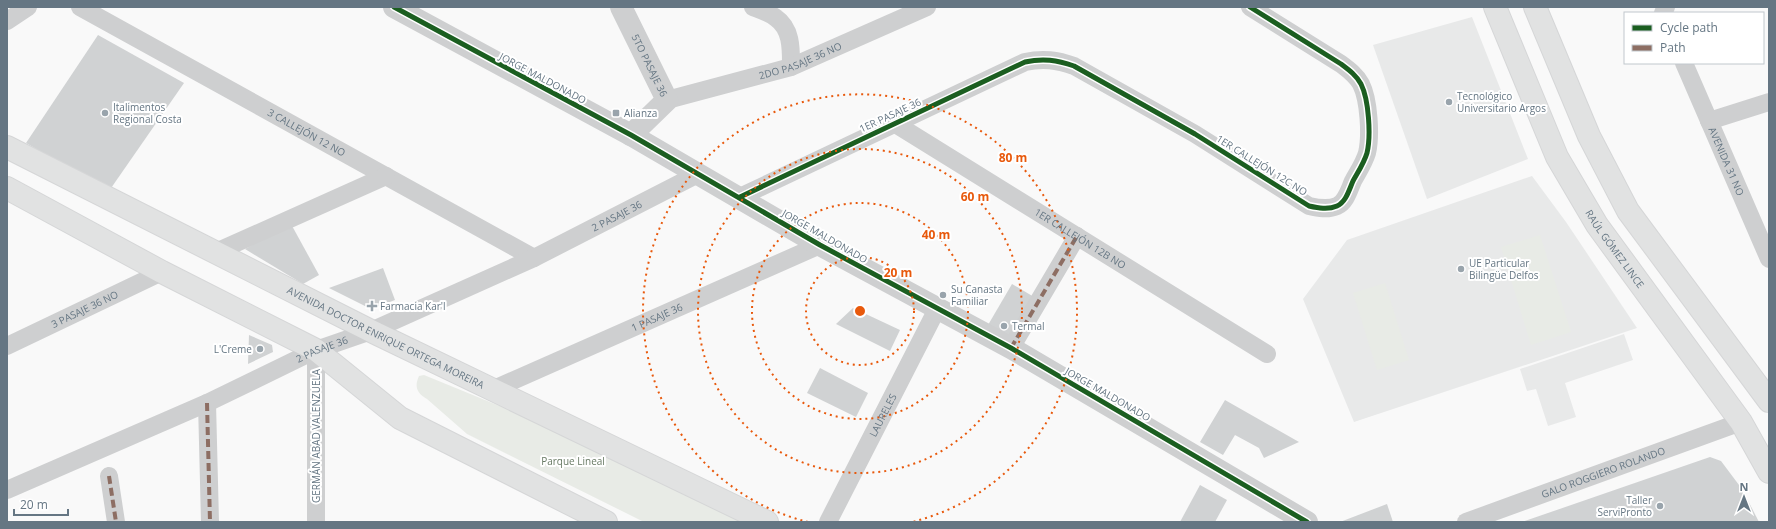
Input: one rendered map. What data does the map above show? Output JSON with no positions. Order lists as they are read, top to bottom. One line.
{"streets":{"main road":["RAÚL GÓMEZ LINCE","AVENIDA DOCTOR ENRIQUE ORTEGA MOREIRA"],"street":["2DO PASAJE 36 NO","5TO PASAJE 36","JORGE MALDONADO","1ER PASAJE 36","3 CALLEJÓN 12 NO","AVENIDA 31 NO","1ER CALLEJÓN 12C NO","2 PASAJE 36","1ER CALLEJÓN 12B NO","3 PASAJE 36 NO","1 PASAJE 36","LAURELES","GERMÁN ABAD VALENZUELA","GALO ROGGIERO ROLANDO"]},"crossings":[["2DO PASAJE 36 NO","5TO PASAJE 36"],["5TO PASAJE 36","JORGE MALDONADO"],["JORGE MALDONADO","1ER PASAJE 36"],["JORGE MALDONADO","2 PASAJE 36"],["JORGE MALDONADO","1 PASAJE 36"],["JORGE MALDONADO","LAURELES"],["1ER PASAJE 36","1ER CALLEJÓN 12C NO"],["1ER PASAJE 36","1ER CALLEJÓN 12B NO"],["3 CALLEJÓN 12 NO","2 PASAJE 36"],["2 PASAJE 36","AVENIDA DOCTOR ENRIQUE ORTEGA MOREIRA"],["2 PASAJE 36","GERMÁN ABAD VALENZUELA"],["RAÚL GÓMEZ LINCE","GALO ROGGIERO ROLANDO"],["1 PASAJE 36","AVENIDA DOCTOR ENRIQUE ORTEGA MOREIRA"]],"parks":["Parque Lineal"],"places":{"other":["Tecnológico Universitario Argos","Italimentos Regional Costa","UE Particular Bilingüe Delfos","Su Canasta Familiar","Termal","L'Creme","Taller ServiPronto"],"transit":["Alianza"],"health":["Farmacia Kar'l"]},"legend":["Cycle path","Path"],"scale_bar":"20 m","north":"top","rings":["80 m","60 m","40 m","20 m"]}
